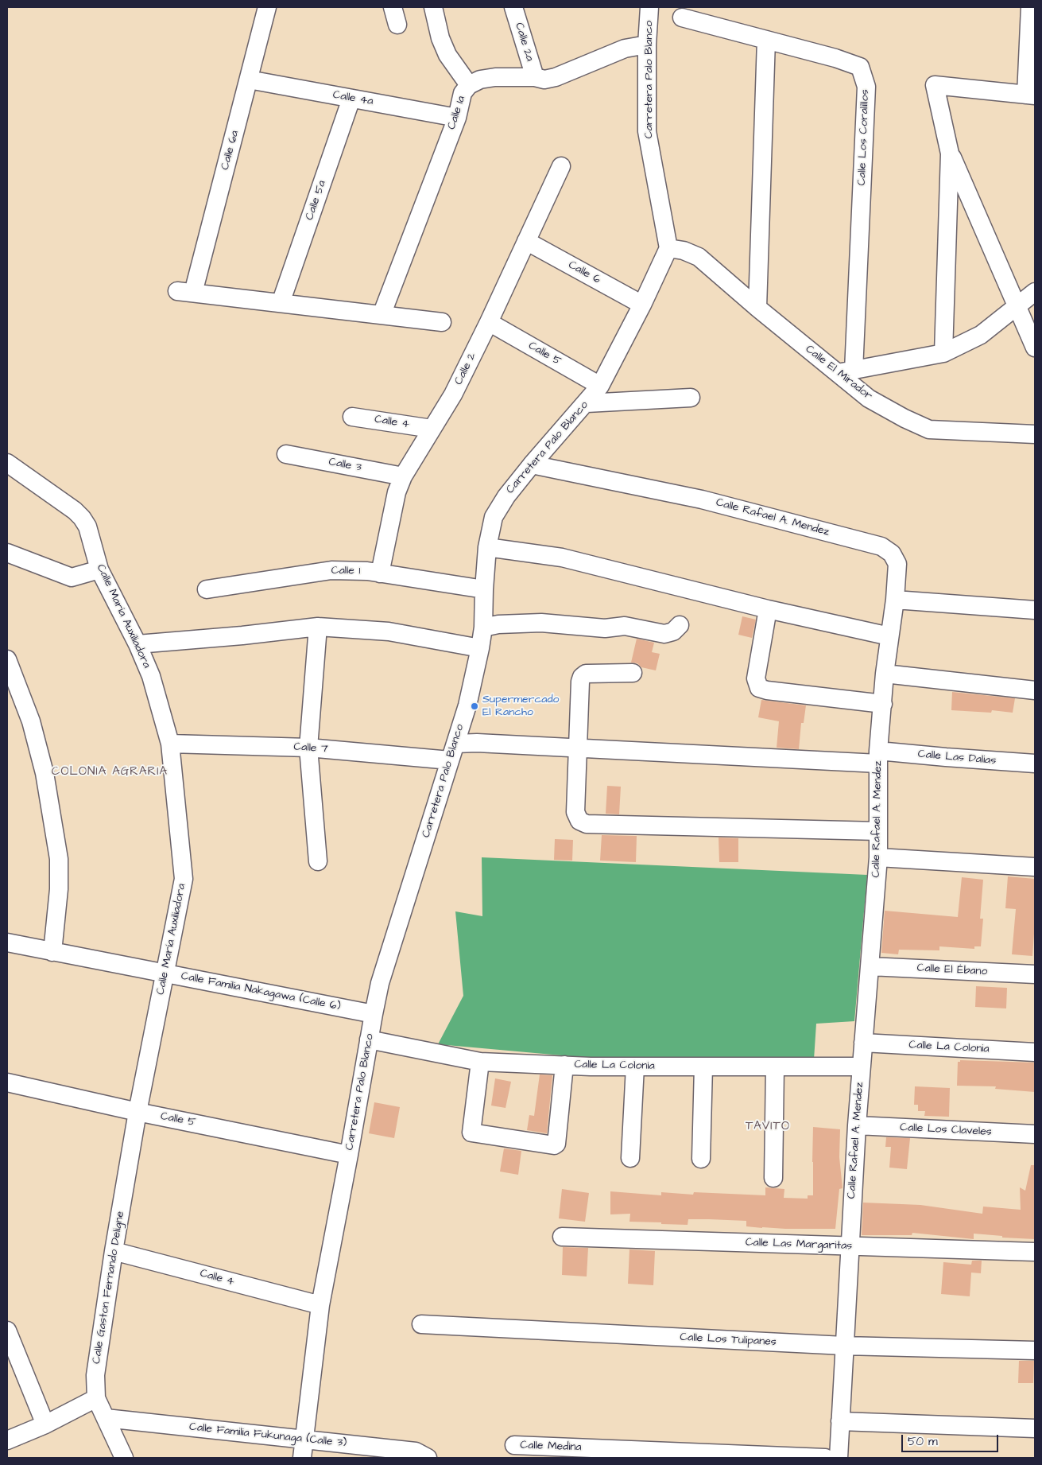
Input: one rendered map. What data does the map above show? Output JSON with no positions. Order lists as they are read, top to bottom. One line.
{"streets":{"street":["Calle 2a","Carretera Palo Blanco","Calle 4a","Calle 1a","Calle Los Coralillos","Calle 6a","Calle 5a","Calle 6","Calle 5","Calle 2","Calle El Mirador","Calle 4","Calle 3","Calle Rafael A. Mendez","Calle 1","Calle María Auxiliadora","Calle 7","Calle Las Dalias","Calle El Ébano","Calle Familia Nakagawa (Calle 6)","Calle La Colonia","Calle Los Claveles","Calle Las Margaritas","Calle Gaston Fernando Deligne","Calle Los Tulipanes","Calle Familia Fukunaga (Calle 3)","Calle Medina"]},"crossings":[["Calle 2a","Calle 1a"],["Carretera Palo Blanco","Calle 1a"],["Carretera Palo Blanco","Calle 6"],["Carretera Palo Blanco","Calle 5"],["Carretera Palo Blanco","Calle El Mirador"],["Carretera Palo Blanco","Calle 4"],["Carretera Palo Blanco","Calle Rafael A. Mendez"],["Carretera Palo Blanco","Calle 1"],["Carretera Palo Blanco","Calle 7"],["Carretera Palo Blanco","Calle Familia Nakagawa (Calle 6)"],["Carretera Palo Blanco","Calle La Colonia"],["Carretera Palo Blanco","Calle Familia Fukunaga (Calle 3)"],["Calle 4a","Calle 1a"],["Calle 4a","Calle 6a"],["Calle 4a","Calle 5a"],["Calle Los Coralillos","Calle El Mirador"],["Calle 6a","Calle 5a"],["Calle 6","Calle 2"],["Calle 5","Calle 2"],["Calle 5","Calle María Auxiliadora"],["Calle 5","Calle Gaston Fernando Deligne"],["Calle 2","Calle 4"],["Calle 2","Calle 3"],["Calle 2","Calle 1"],["Calle 4","Calle Gaston Fernando Deligne"],["Calle Rafael A. Mendez","Calle Las Dalias"],["Calle Rafael A. Mendez","Calle El Ébano"],["Calle Rafael A. Mendez","Calle La Colonia"],["Calle Rafael A. Mendez","Calle Los Claveles"],["Calle Rafael A. Mendez","Calle Las Margaritas"],["Calle Rafael A. Mendez","Calle Los Tulipanes"],["Calle María Auxiliadora","Calle 7"],["Calle María Auxiliadora","Calle Familia Nakagawa (Calle 6)"],["Calle María Auxiliadora","Calle Gaston Fernando Deligne"],["Calle 7","Calle Las Dalias"],["Calle Gaston Fernando Deligne","Calle Familia Fukunaga (Calle 3)"]],"districts":["COLONIA AGRARIA","TAVITO"],"places":["Supermercado El Rancho"],"scale_bar":"50 m"}
